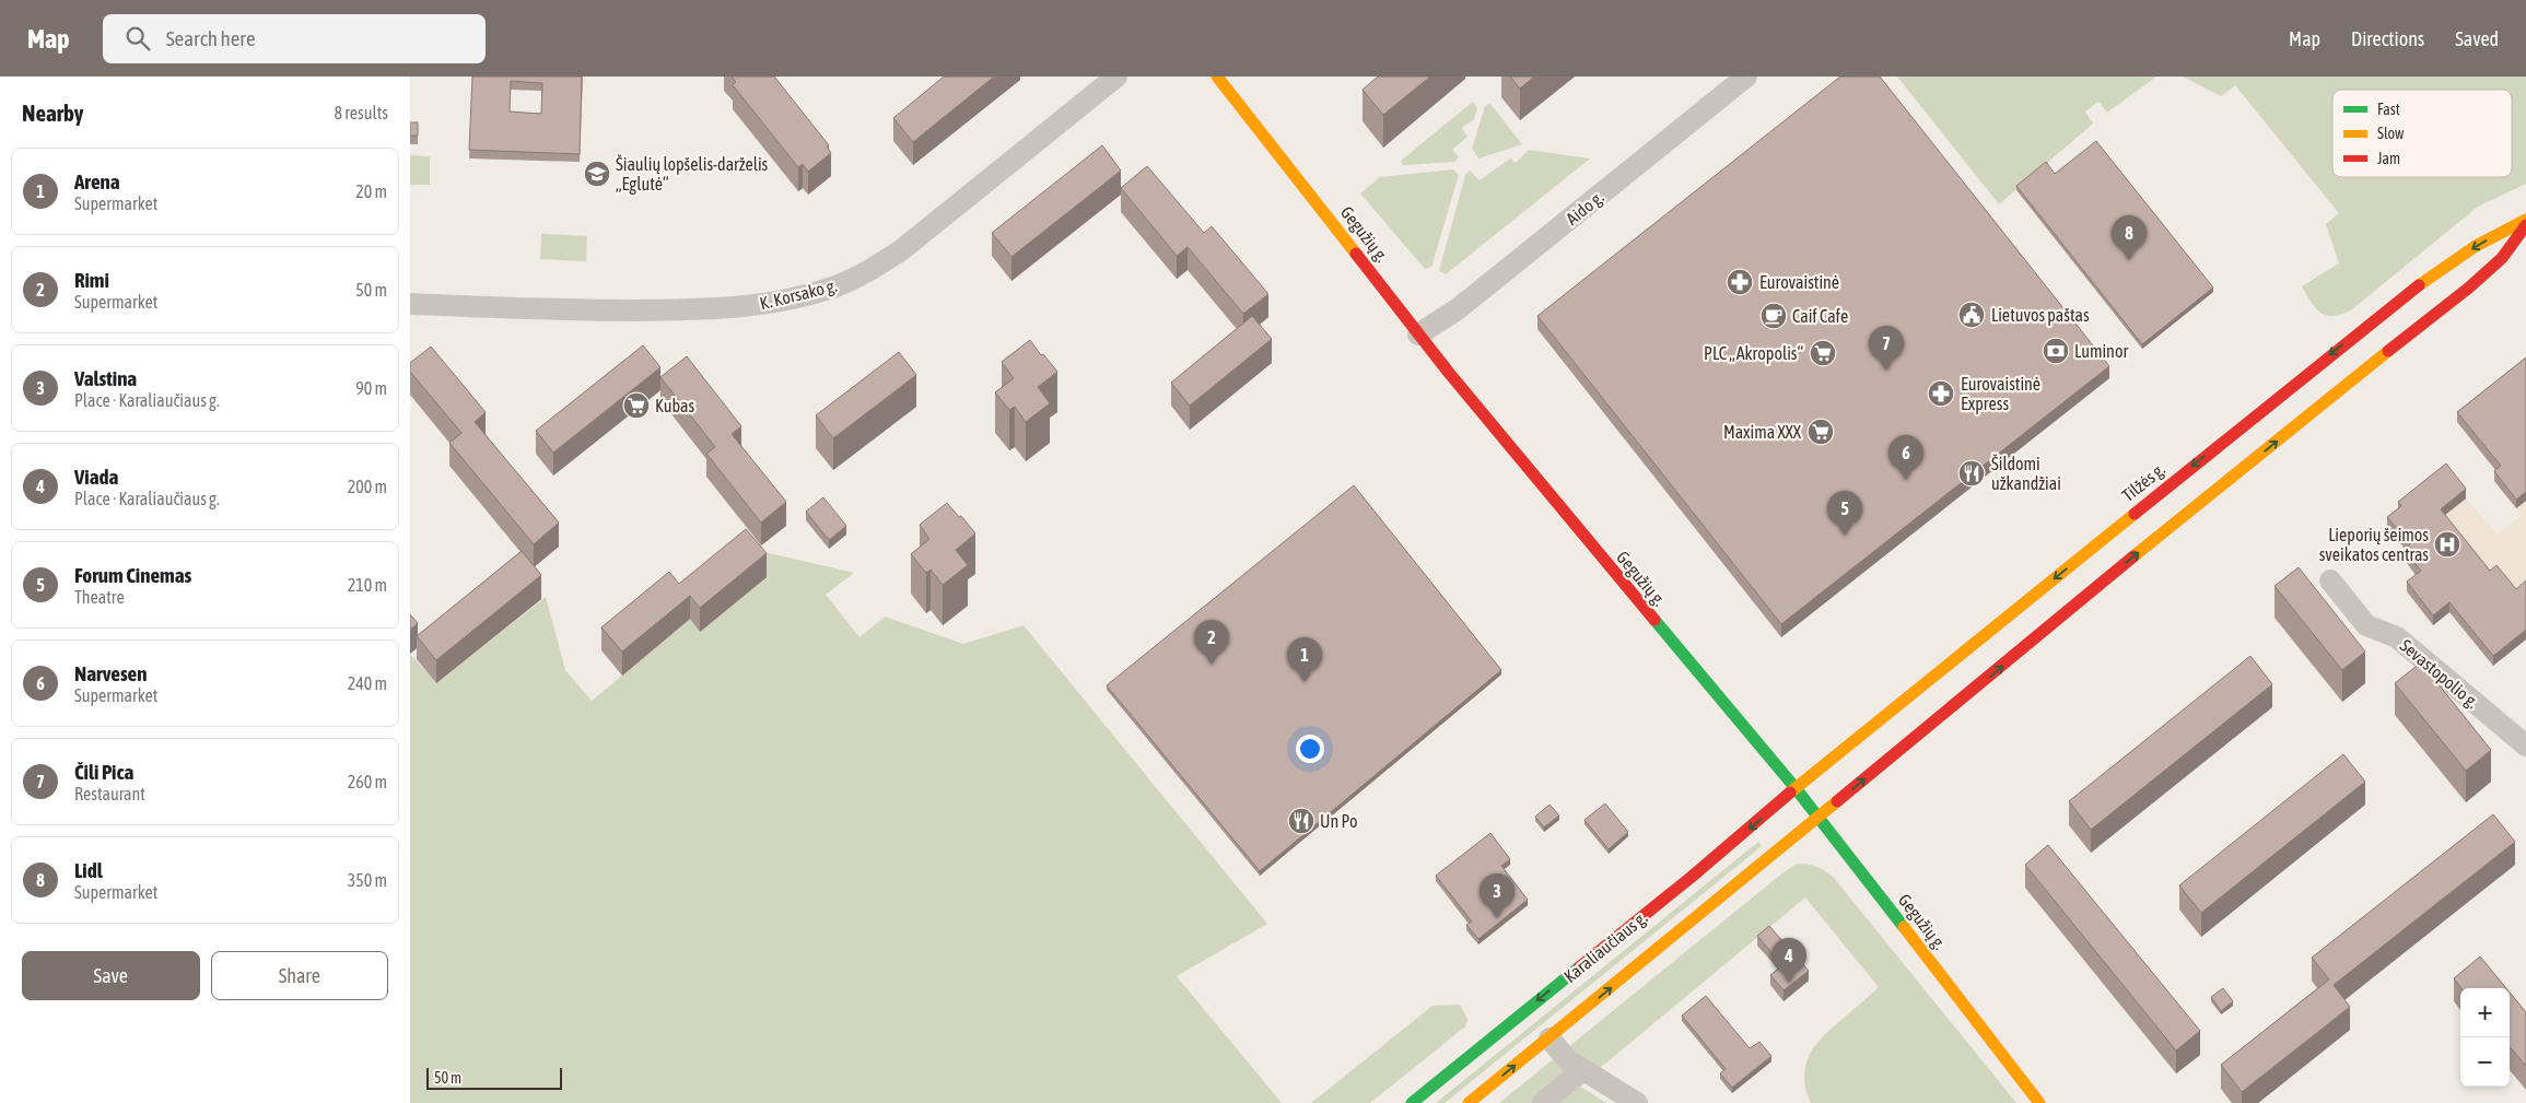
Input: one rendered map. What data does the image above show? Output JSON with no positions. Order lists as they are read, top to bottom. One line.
{"streets":{"main road":["Gegužių g.","Tilžės g.","Karaliaučiaus g."],"street":["Aido g.","K. Korsako g.","Sevastopolio g."]},"crossings":[["Aido g.","Gegužių g."],["Gegužių g.","Tilžės g."],["Gegužių g.","Karaliaučiaus g."],["Tilžės g.","Karaliaučiaus g."]],"places":{"school or university":["Šiaulių lopšelis-darželis „Eglutė“"],"pharmacy":["Eurovaistinė","Eurovaistinė Express"],"public building":["Lietuvos paštas"],"cafe":["Caif Cafe"],"bank":["Luminor"],"supermarket":["PLC „Akropolis“","Kubas","Maxima XXX"],"restaurant":["Šildomi užkandžiai","Un Po"],"hospital":["Lieporių šeimos sveikatos centras"]},"legend":["Fast","Slow","Jam"],"scale_bar":"50 m","page":{"header":"Map","search":"Search here","nav":["Map","Directions","Saved"],"heading":["Nearby","8 results"],"list":[{"mark":"1","name":"Arena","note":"Supermarket","value":"20 m"},{"mark":"2","name":"Rimi","note":"Supermarket","value":"50 m"},{"mark":"3","name":"Valstina","note":"Place · Karaliaučiaus g.","value":"90 m"},{"mark":"4","name":"Viada","note":"Place · Karaliaučiaus g.","value":"200 m"},{"mark":"5","name":"Forum Cinemas","note":"Theatre","value":"210 m"},{"mark":"6","name":"Narvesen","note":"Supermarket","value":"240 m"},{"mark":"7","name":"Čili Pica","note":"Restaurant","value":"260 m"},{"mark":"8","name":"Lidl","note":"Supermarket","value":"350 m"}],"pins":["8","7","6","5","2","1","3","4"],"buttons":["Save","Share"],"map_buttons":["+","−"],"scale":"50 m"}}
